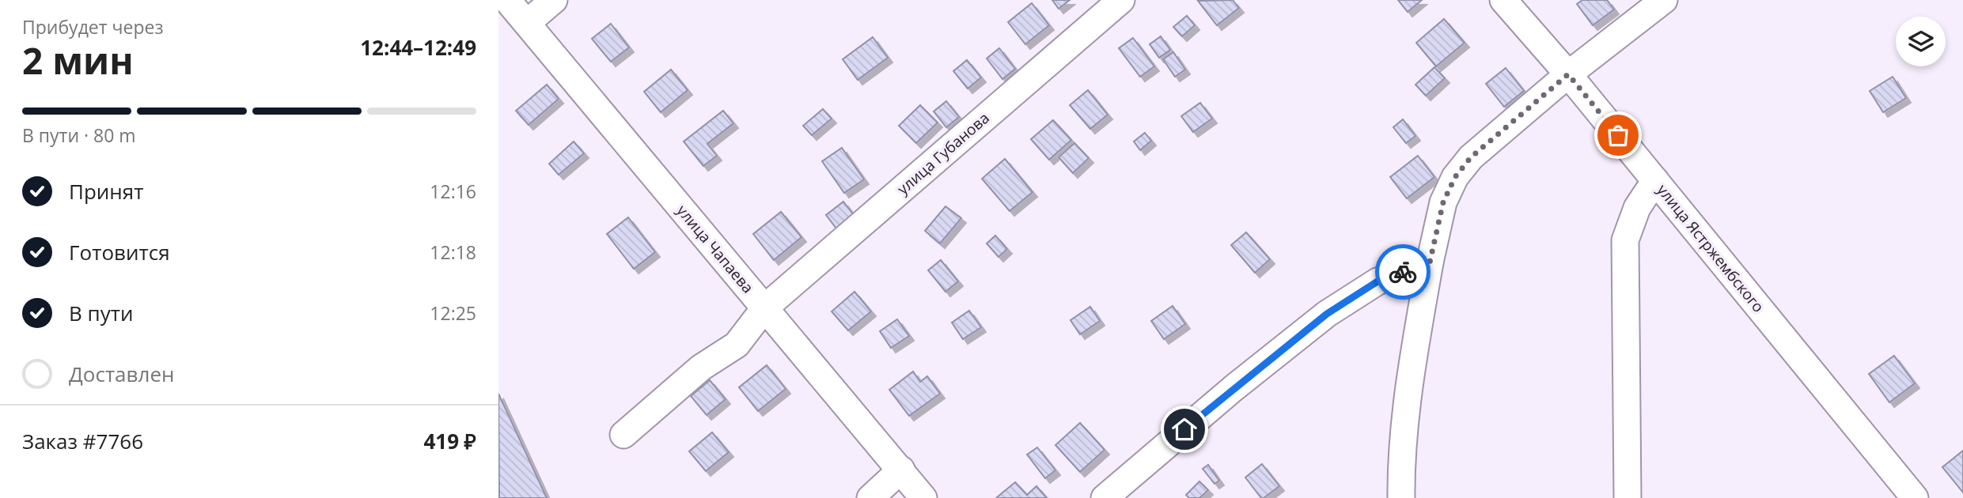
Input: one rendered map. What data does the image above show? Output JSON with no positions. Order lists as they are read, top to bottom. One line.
{"streets":{"street":["улица Губанова","улица Ястржембского","улица Чапаева"]},"crossings":[["улица Губанова","улица Чапаева"]],"page":{"heading":["2 мин","Прибудет через","12:44–12:49"],"panel":["Заказ #7766","419 ₽"],"bar":"В пути · 80 m","list":[["Принят","12:16"],["Готовится","12:18"],["В пути","12:25"],"Доставлен"]}}
